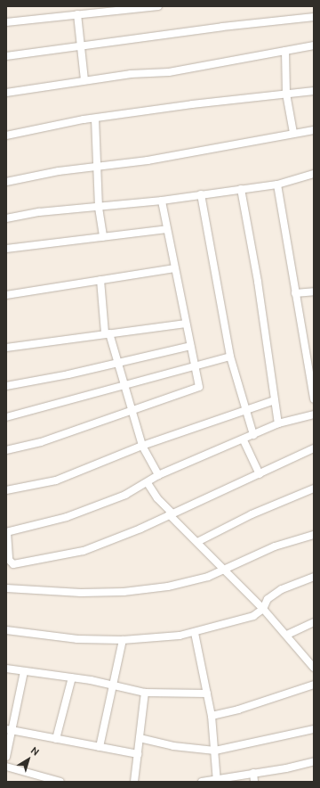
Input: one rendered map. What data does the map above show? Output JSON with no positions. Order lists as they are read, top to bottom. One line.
{"north":"top right"}
